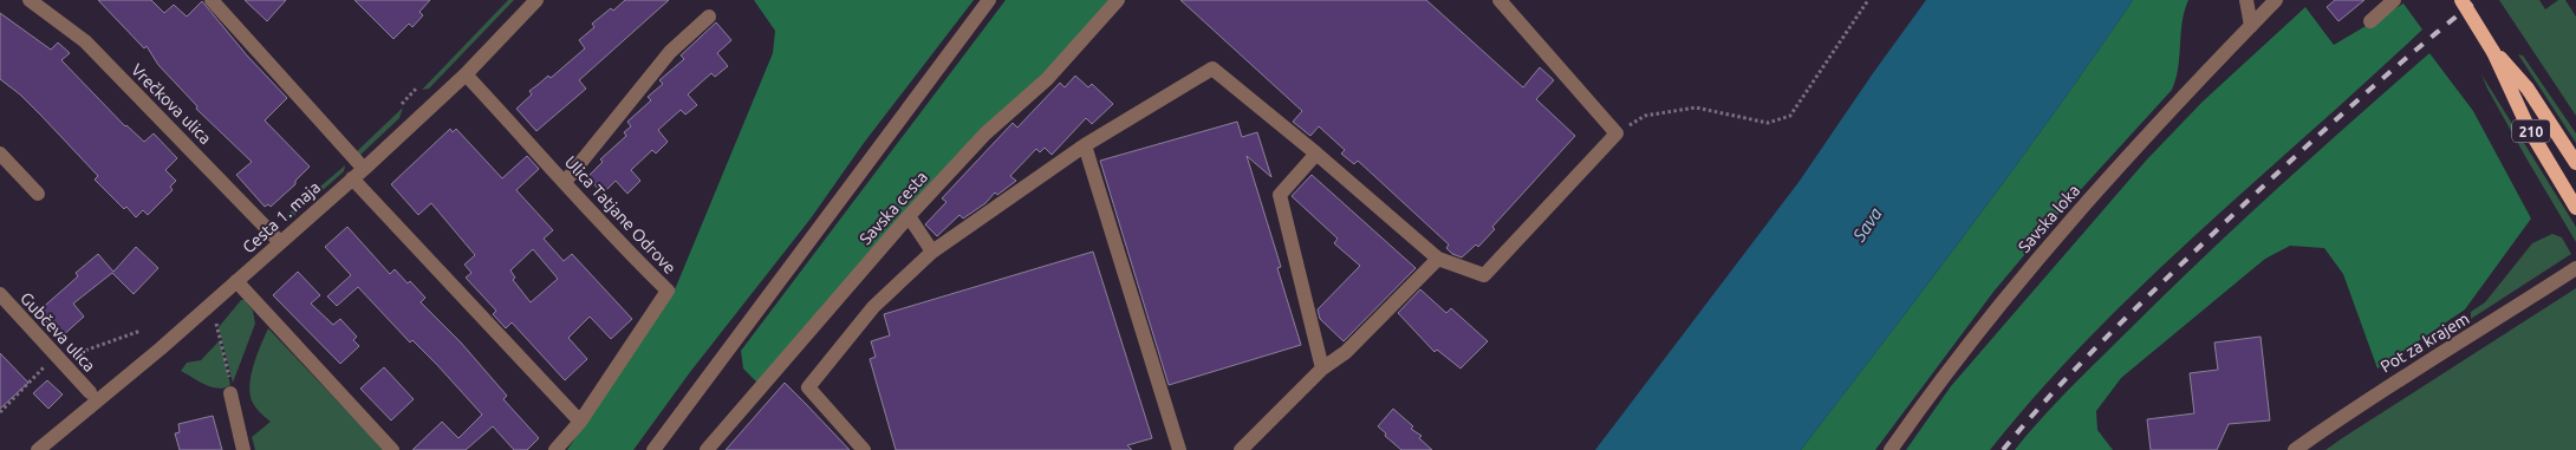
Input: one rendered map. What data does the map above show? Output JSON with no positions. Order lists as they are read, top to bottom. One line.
{"streets":{"main road":["210"],"street":["Vrečkova ulica","Savska cesta","Ulica Tatjane Odrove","Cesta 1. maja","Savska loka","Gubčeva ulica","Pot za krajem"]},"crossings":[["Vrečkova ulica","Cesta 1. maja"],["Ulica Tatjane Odrove","Cesta 1. maja"]],"water":["Sava"]}
